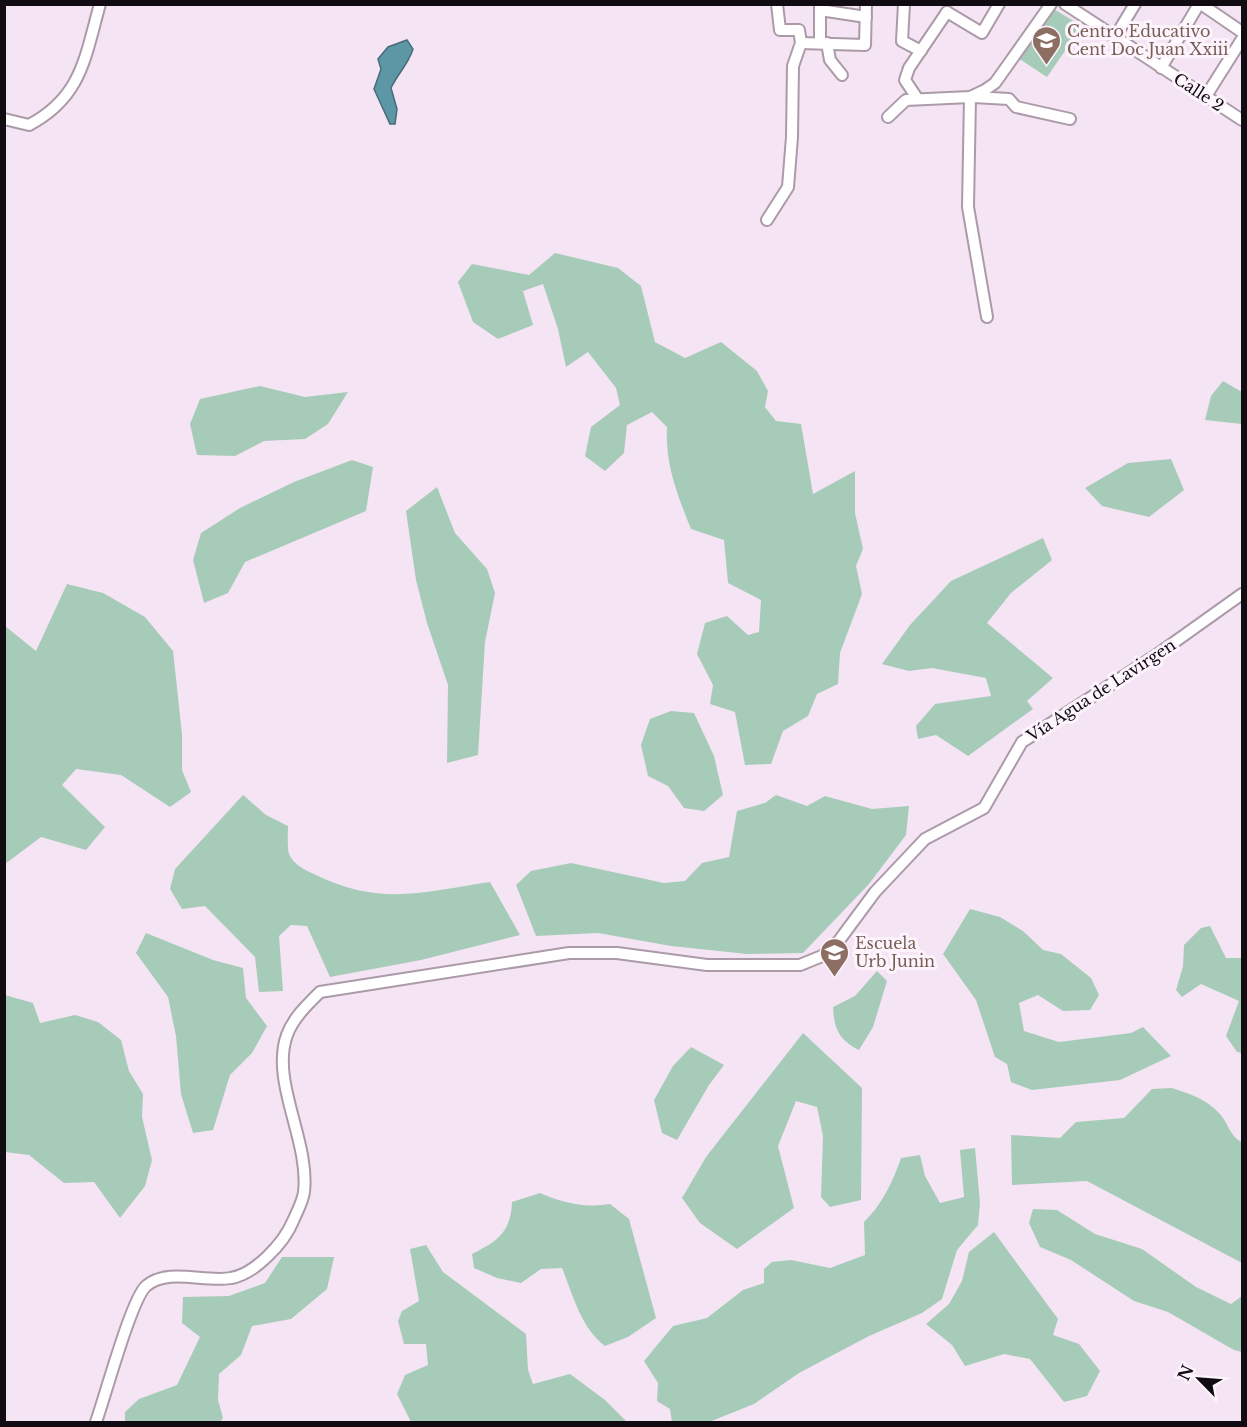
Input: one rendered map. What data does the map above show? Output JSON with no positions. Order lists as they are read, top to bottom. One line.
{"streets":{"street":["Calle 2","Vía Agua de Lavirgen"]},"places":{"school or university":["Centro Educativo Cent Doc Juan Xxiii","Escuela Urb Junin"]},"north":"top left"}
